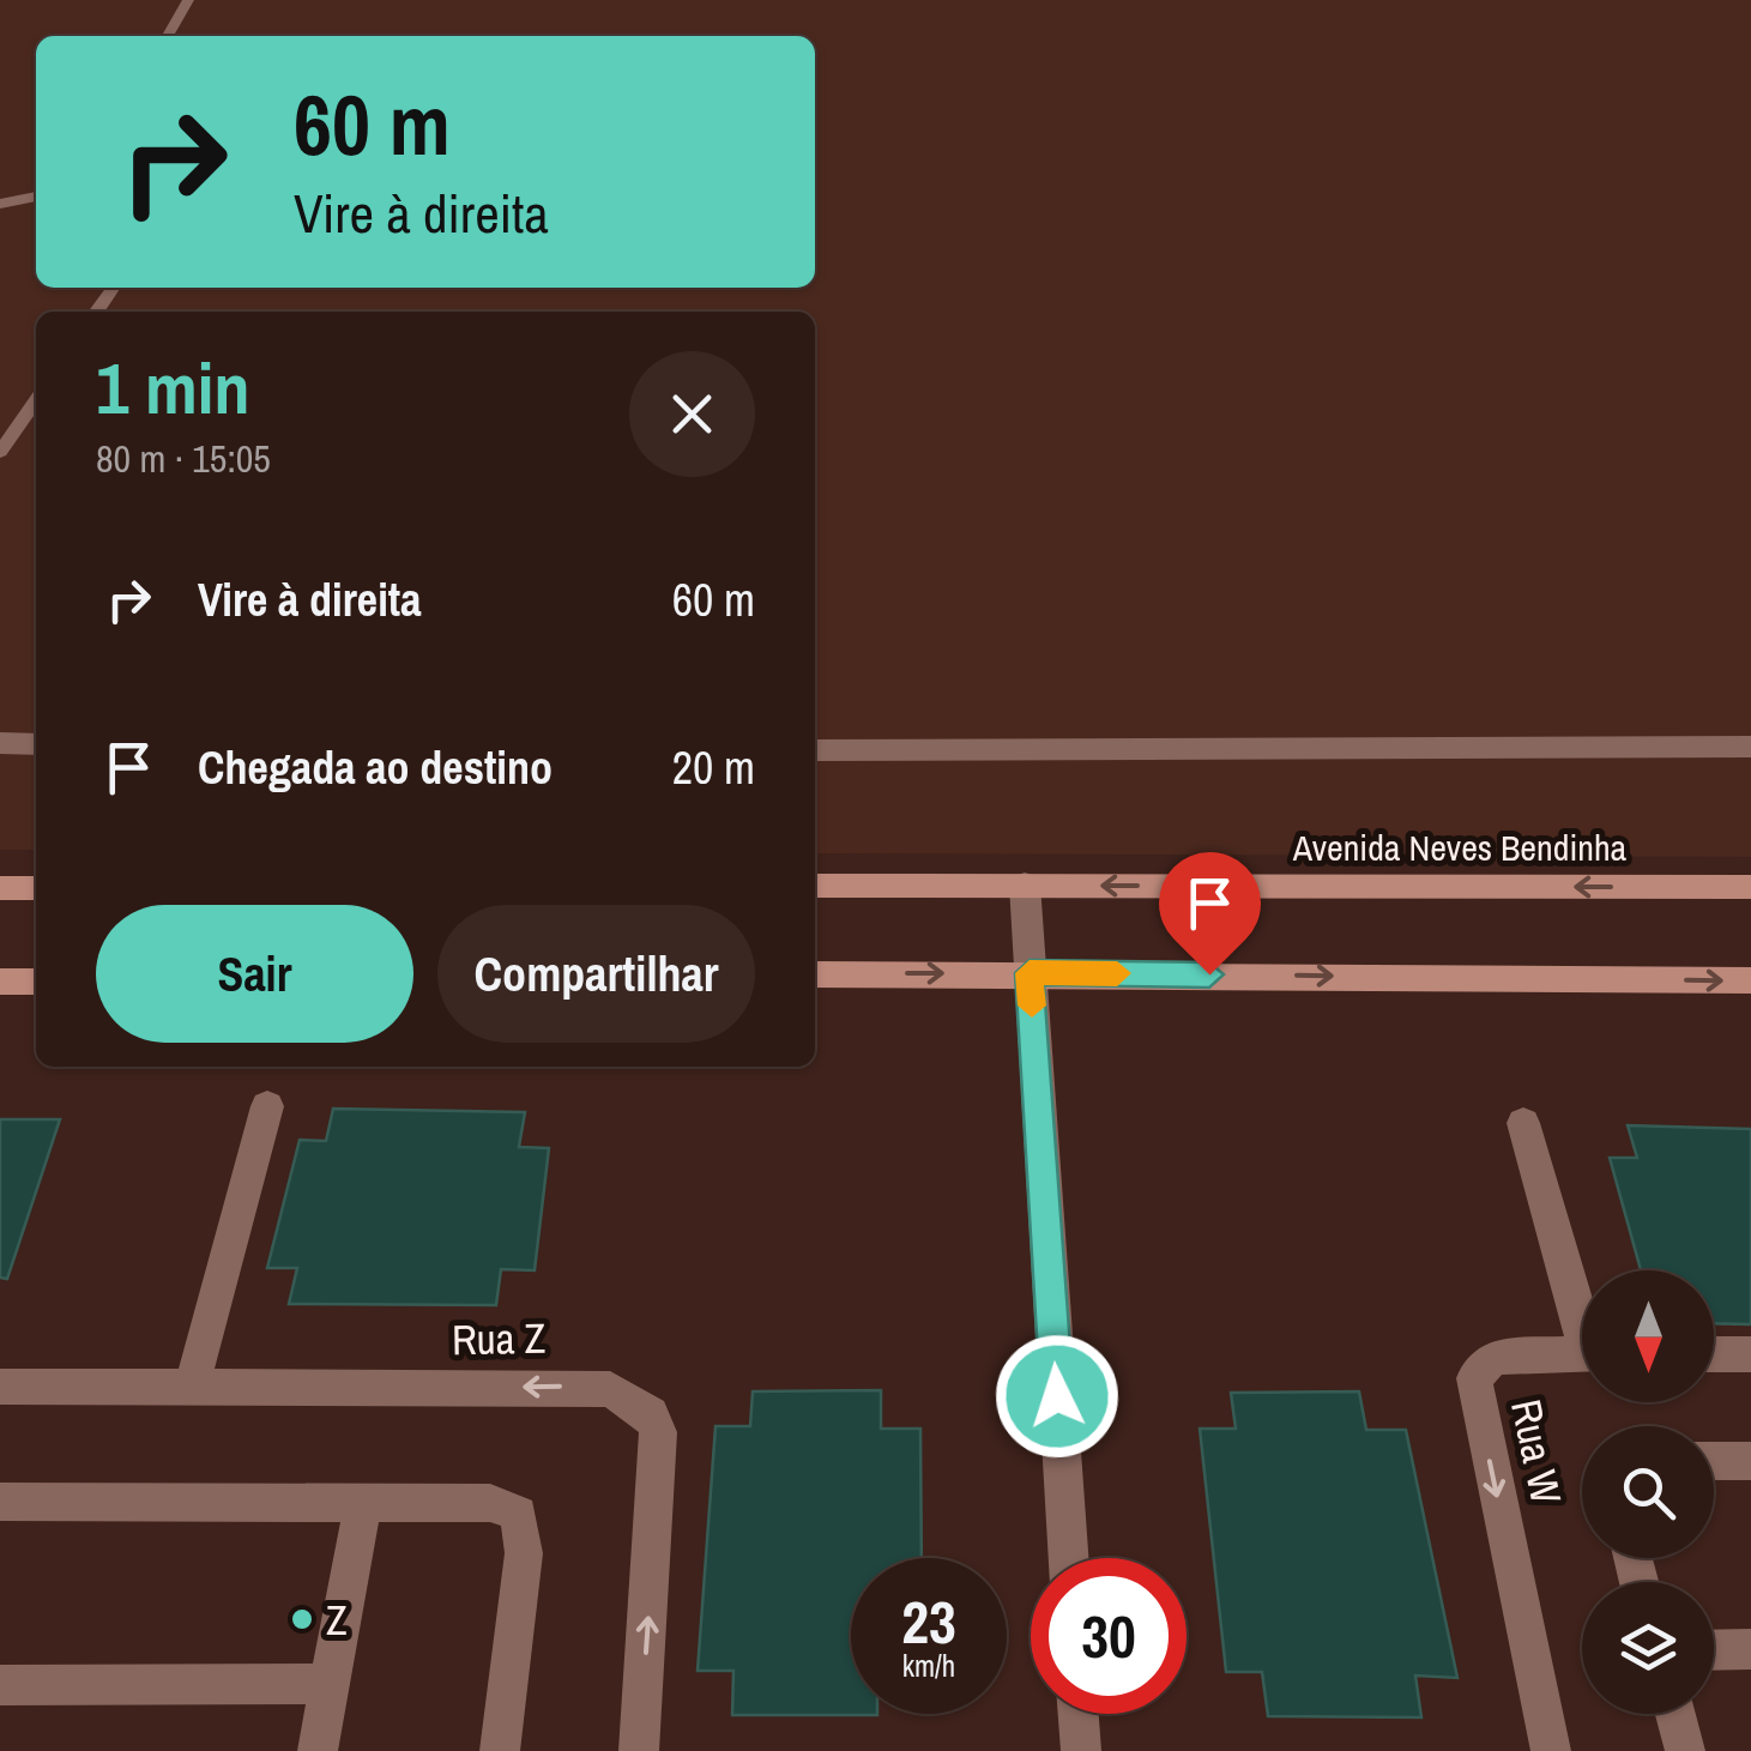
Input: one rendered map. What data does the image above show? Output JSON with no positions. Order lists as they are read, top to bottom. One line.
{"streets":{"street":["Avenida Neves Bendinha","Rua Z","Rua W"]},"places":["Z"],"north":"bottom","page":{"turn":["60 m","Vire à direita"],"heading":["1 min","80 m · 15:05"],"list":[{"name":"Vire à direita","value":"60 m"},{"name":"Chegada ao destino","value":"20 m"}],"buttons":["Sair","Compartilhar"],"speed":"23 km/h","limit":"30"}}
